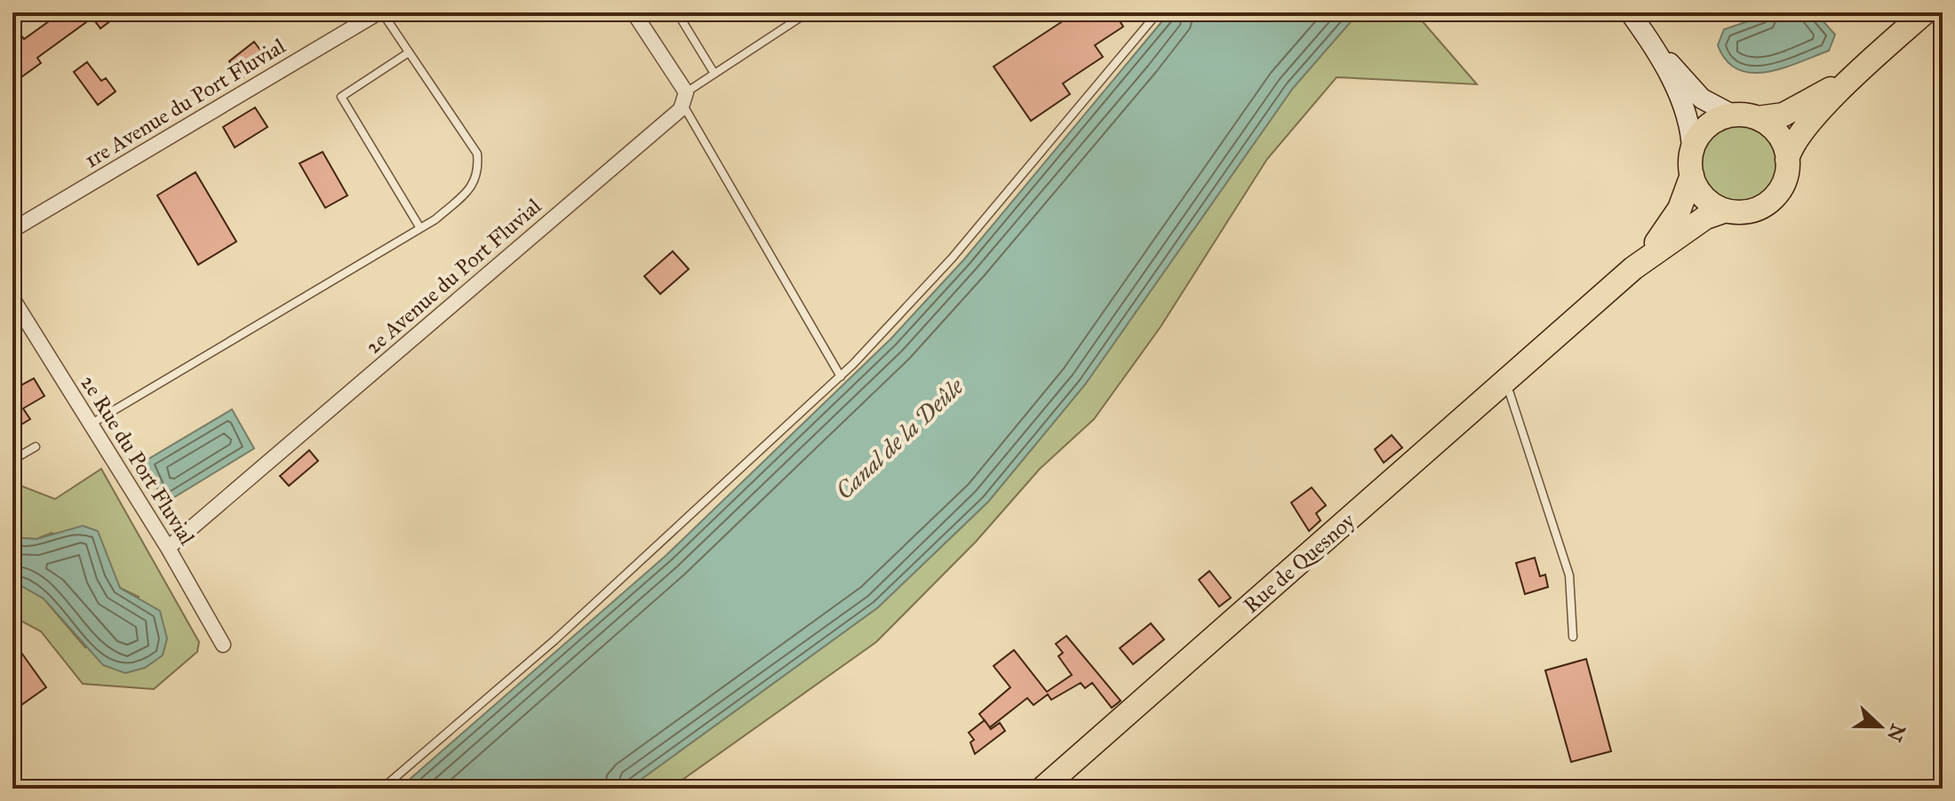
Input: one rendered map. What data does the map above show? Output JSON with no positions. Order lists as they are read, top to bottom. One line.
{"streets":{"main road":["Rue de Quesnoy"],"street":["1re Avenue du Port Fluvial","2e Avenue du Port Fluvial","2e Rue du Port Fluvial"]},"crossings":[["2e Avenue du Port Fluvial","2e Rue du Port Fluvial"]],"water":["Canal de la Deûle"],"north":"right"}
